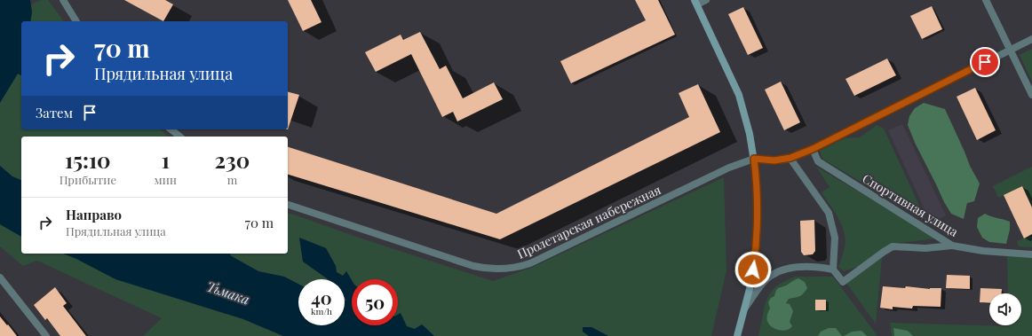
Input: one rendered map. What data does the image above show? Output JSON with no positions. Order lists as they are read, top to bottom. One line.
{"streets":{"street":["Спортивная улица","Пролетарская набережная"]},"water":["Тьмака"],"page":{"turn":["70 m","Прядильная улица"],"then":"Затем","eta":["15:10","Прибытие","1","мин","230","m"],"list":[{"name":"Направо","note":"Прядильная улица","value":"70 m"}],"speed":"40 km/h","limit":"50"}}
